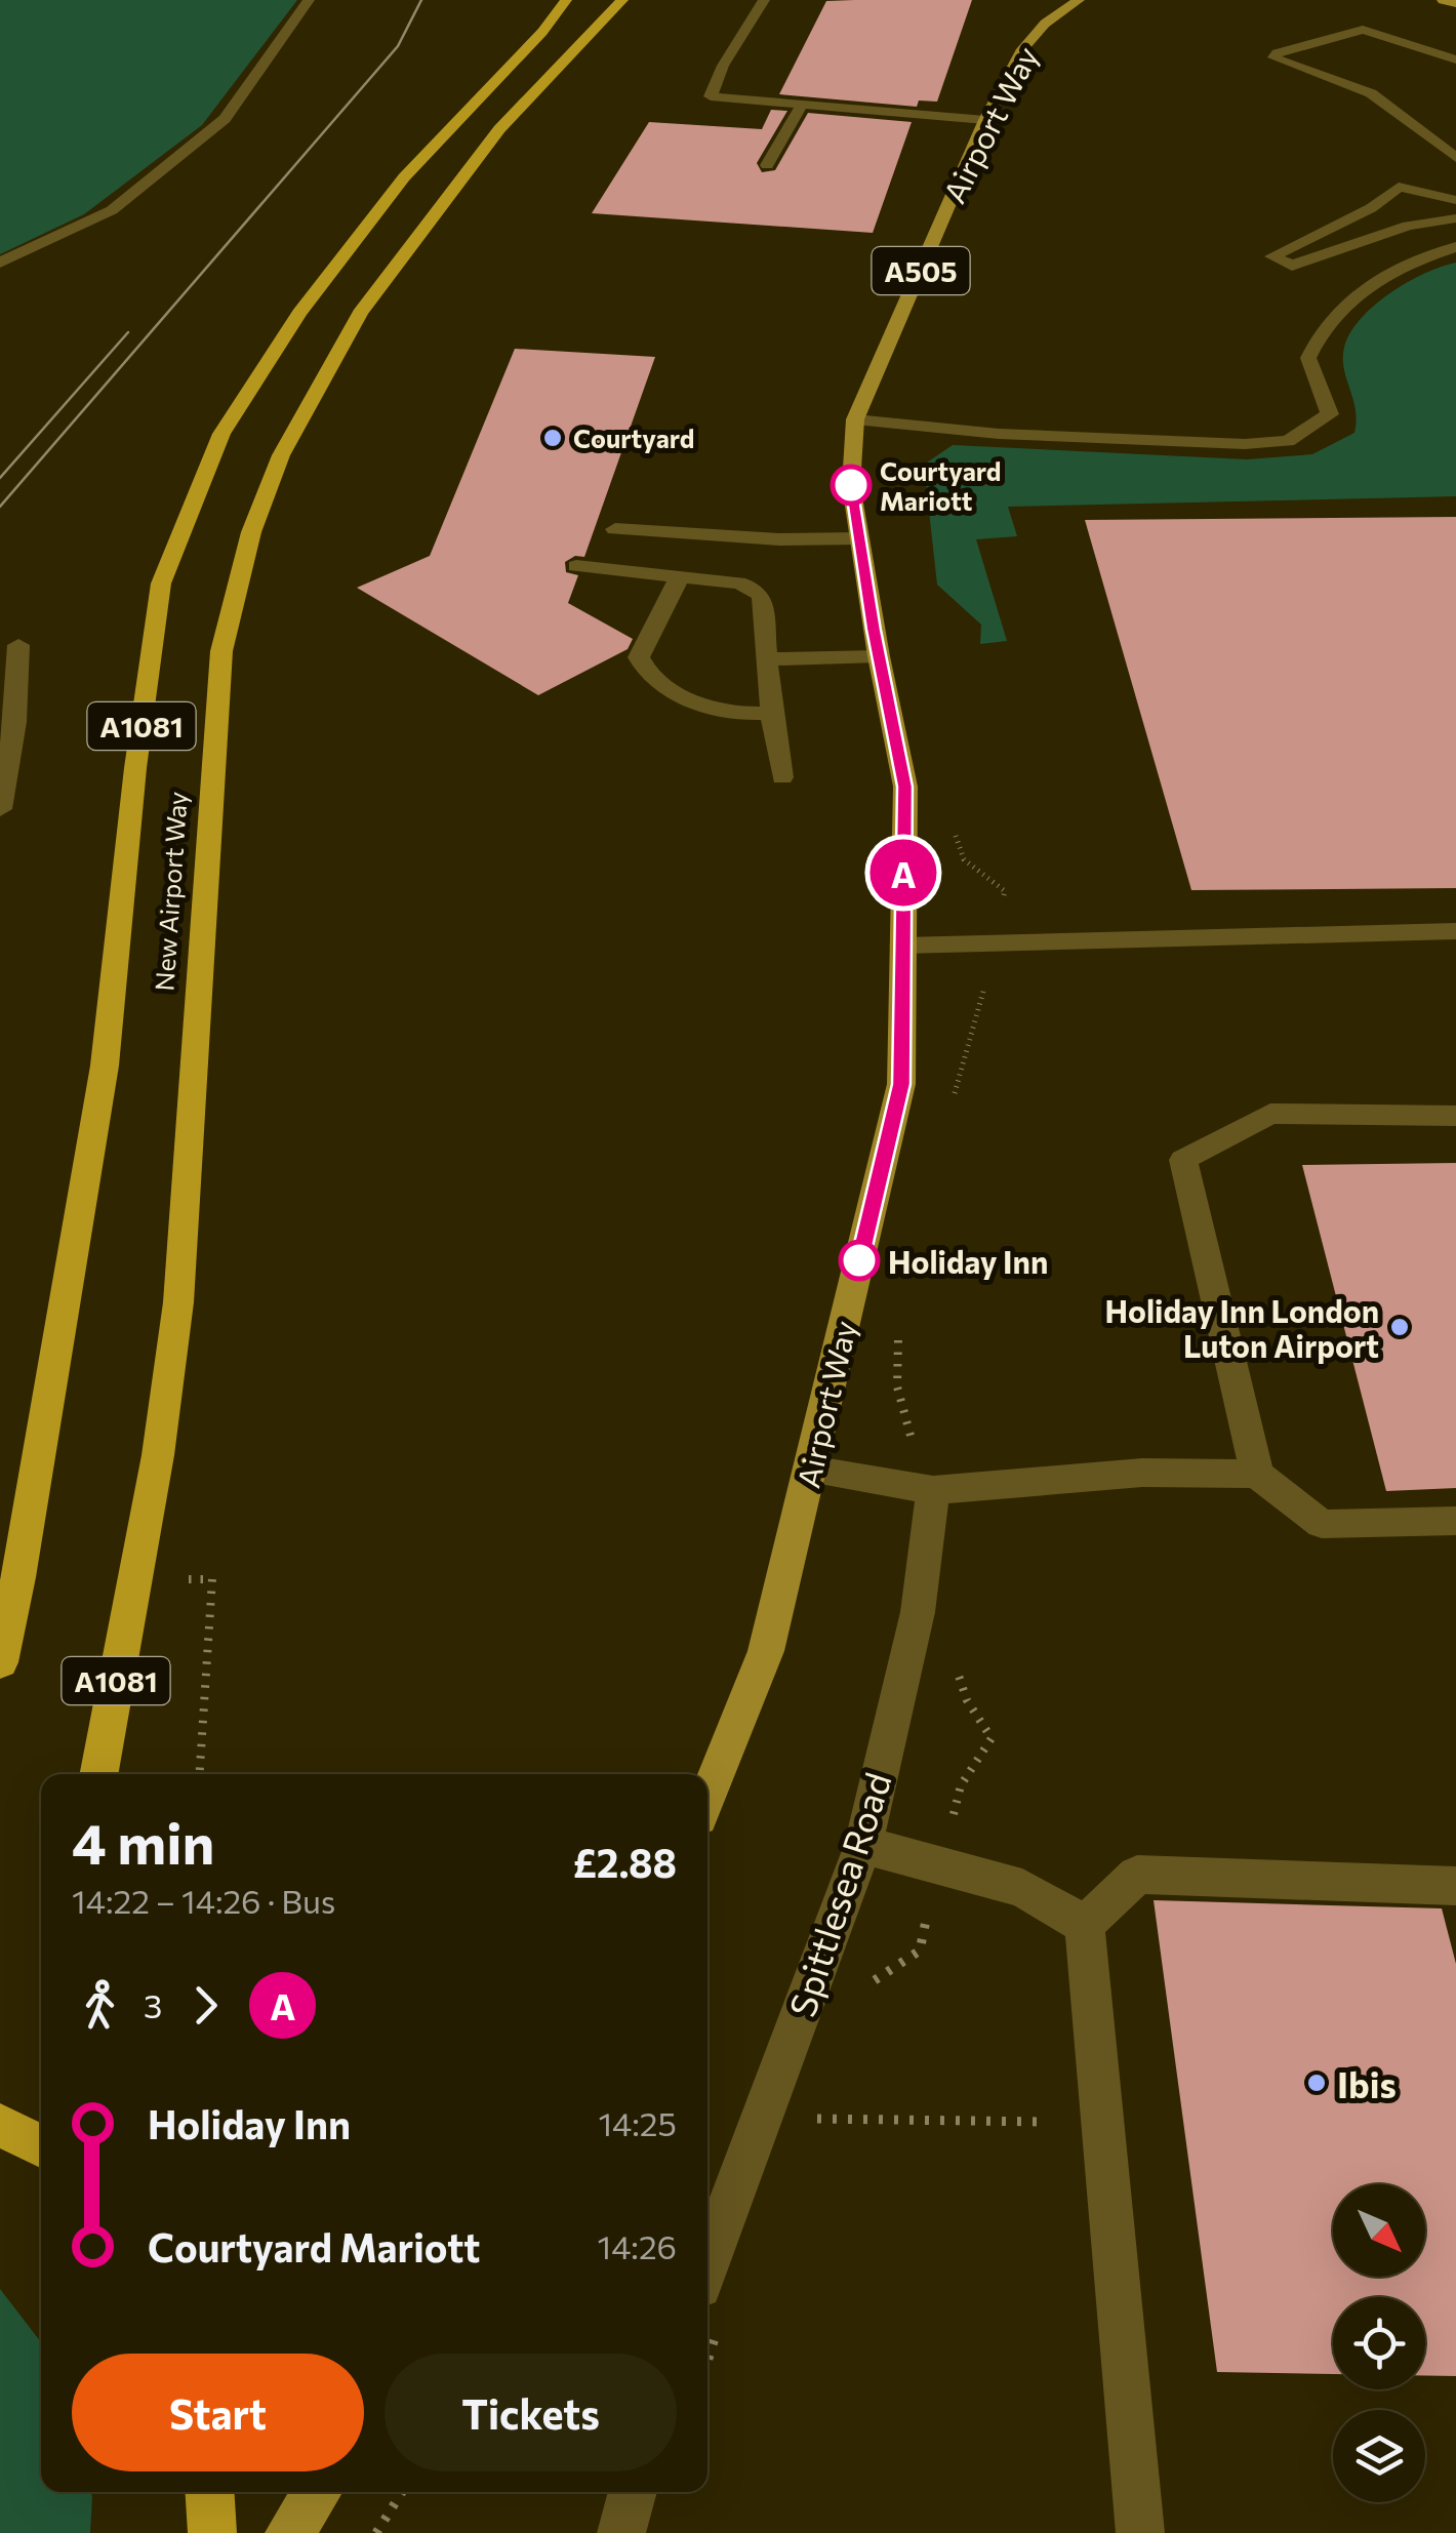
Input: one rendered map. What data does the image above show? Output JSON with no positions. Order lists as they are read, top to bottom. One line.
{"streets":{"highway":["A1081","New Airport Way"],"main road":["Airport Way","A505"],"street":["Spittlesea Road"]},"places":["Courtyard","Courtyard Mariott","Holiday Inn","Holiday Inn London Luton Airport","Ibis"],"lines":["bus line A"],"north":"bottom right","page":{"on_map":"A","heading":["4 min","14:22 – 14:26 · Bus","£2.88"],"legs":["3","A"],"list":[{"name":"Holiday Inn","value":"14:25"},{"name":"Courtyard Mariott","value":"14:26"}],"buttons":["Start","Tickets"]}}
